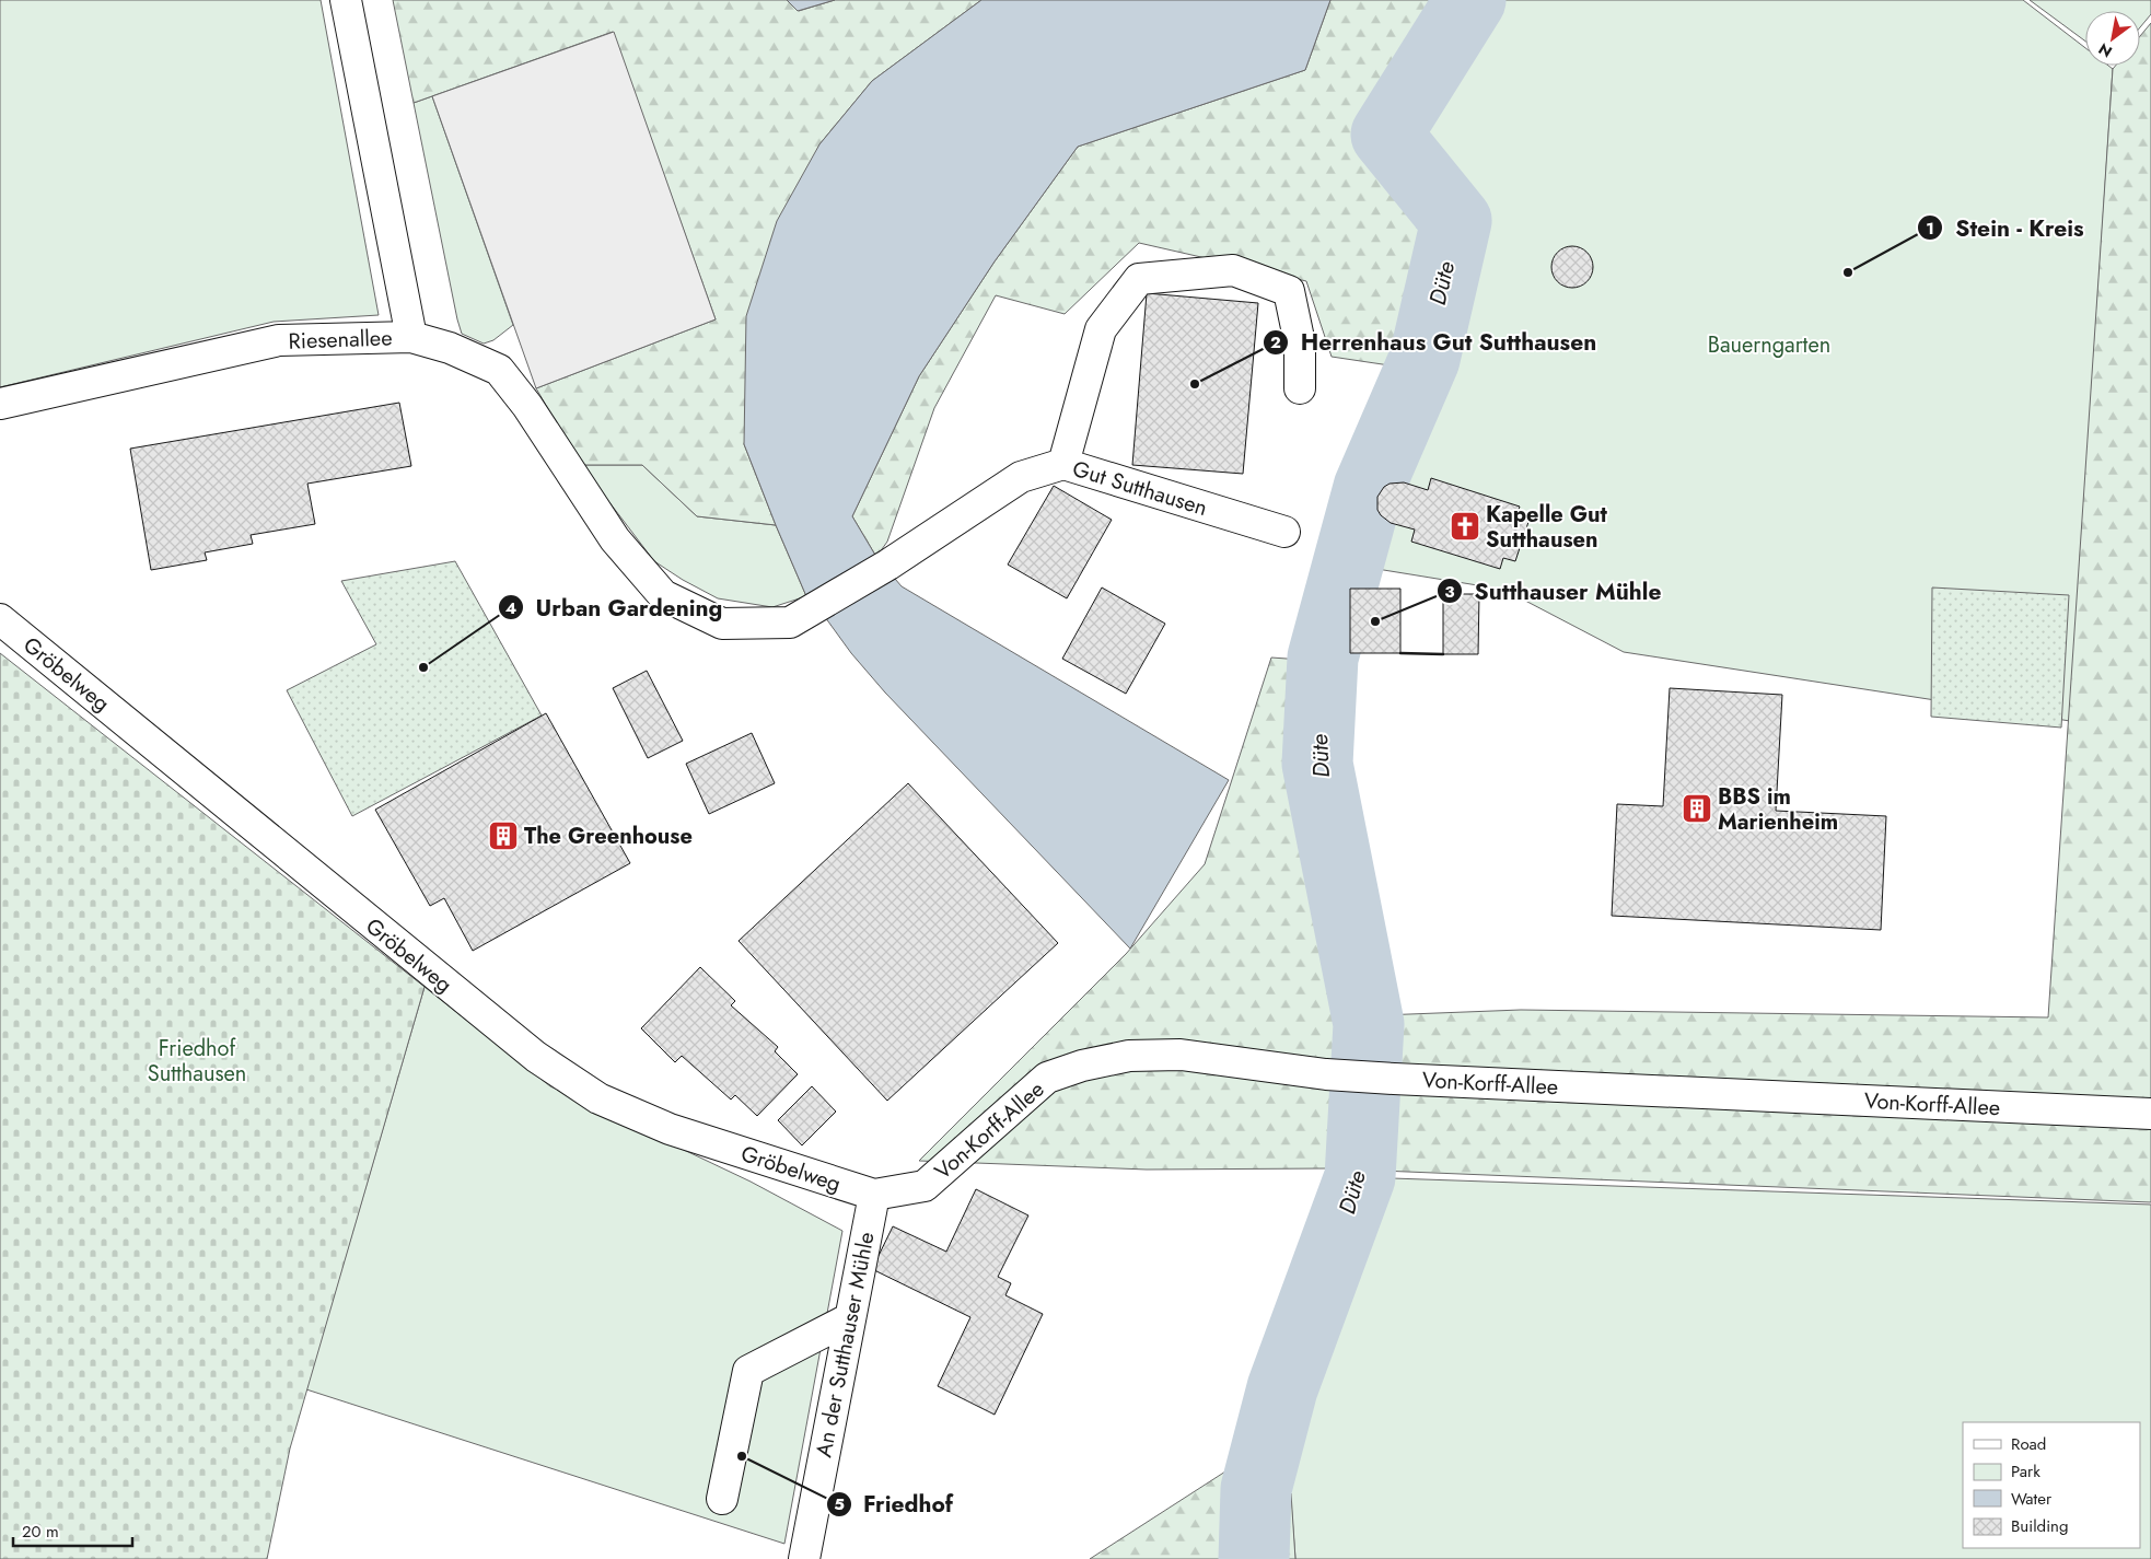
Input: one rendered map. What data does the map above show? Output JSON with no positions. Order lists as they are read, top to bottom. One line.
{"streets":{"street":["Riesenallee","Gut Sutthausen","Gröbelweg","Von-Korff-Allee","An der Sutthauser Mühle"]},"crossings":[["Riesenallee","Gut Sutthausen"],["Gröbelweg","Von-Korff-Allee"],["Gröbelweg","An der Sutthauser Mühle"],["Von-Korff-Allee","An der Sutthauser Mühle"]],"water":["Düte"],"parks":["Bauerngarten","Friedhof Sutthausen"],"places":{"other":["Stein - Kreis","Herrenhaus Gut Sutthausen","Sutthauser Mühle","Urban Gardening","Friedhof"],"church":["Kapelle Gut Sutthausen"],"building":["BBS im Marienheim","The Greenhouse"]},"legend":["Road","Park","Water","Building"],"scale_bar":"20 m","north":"bottom left"}
